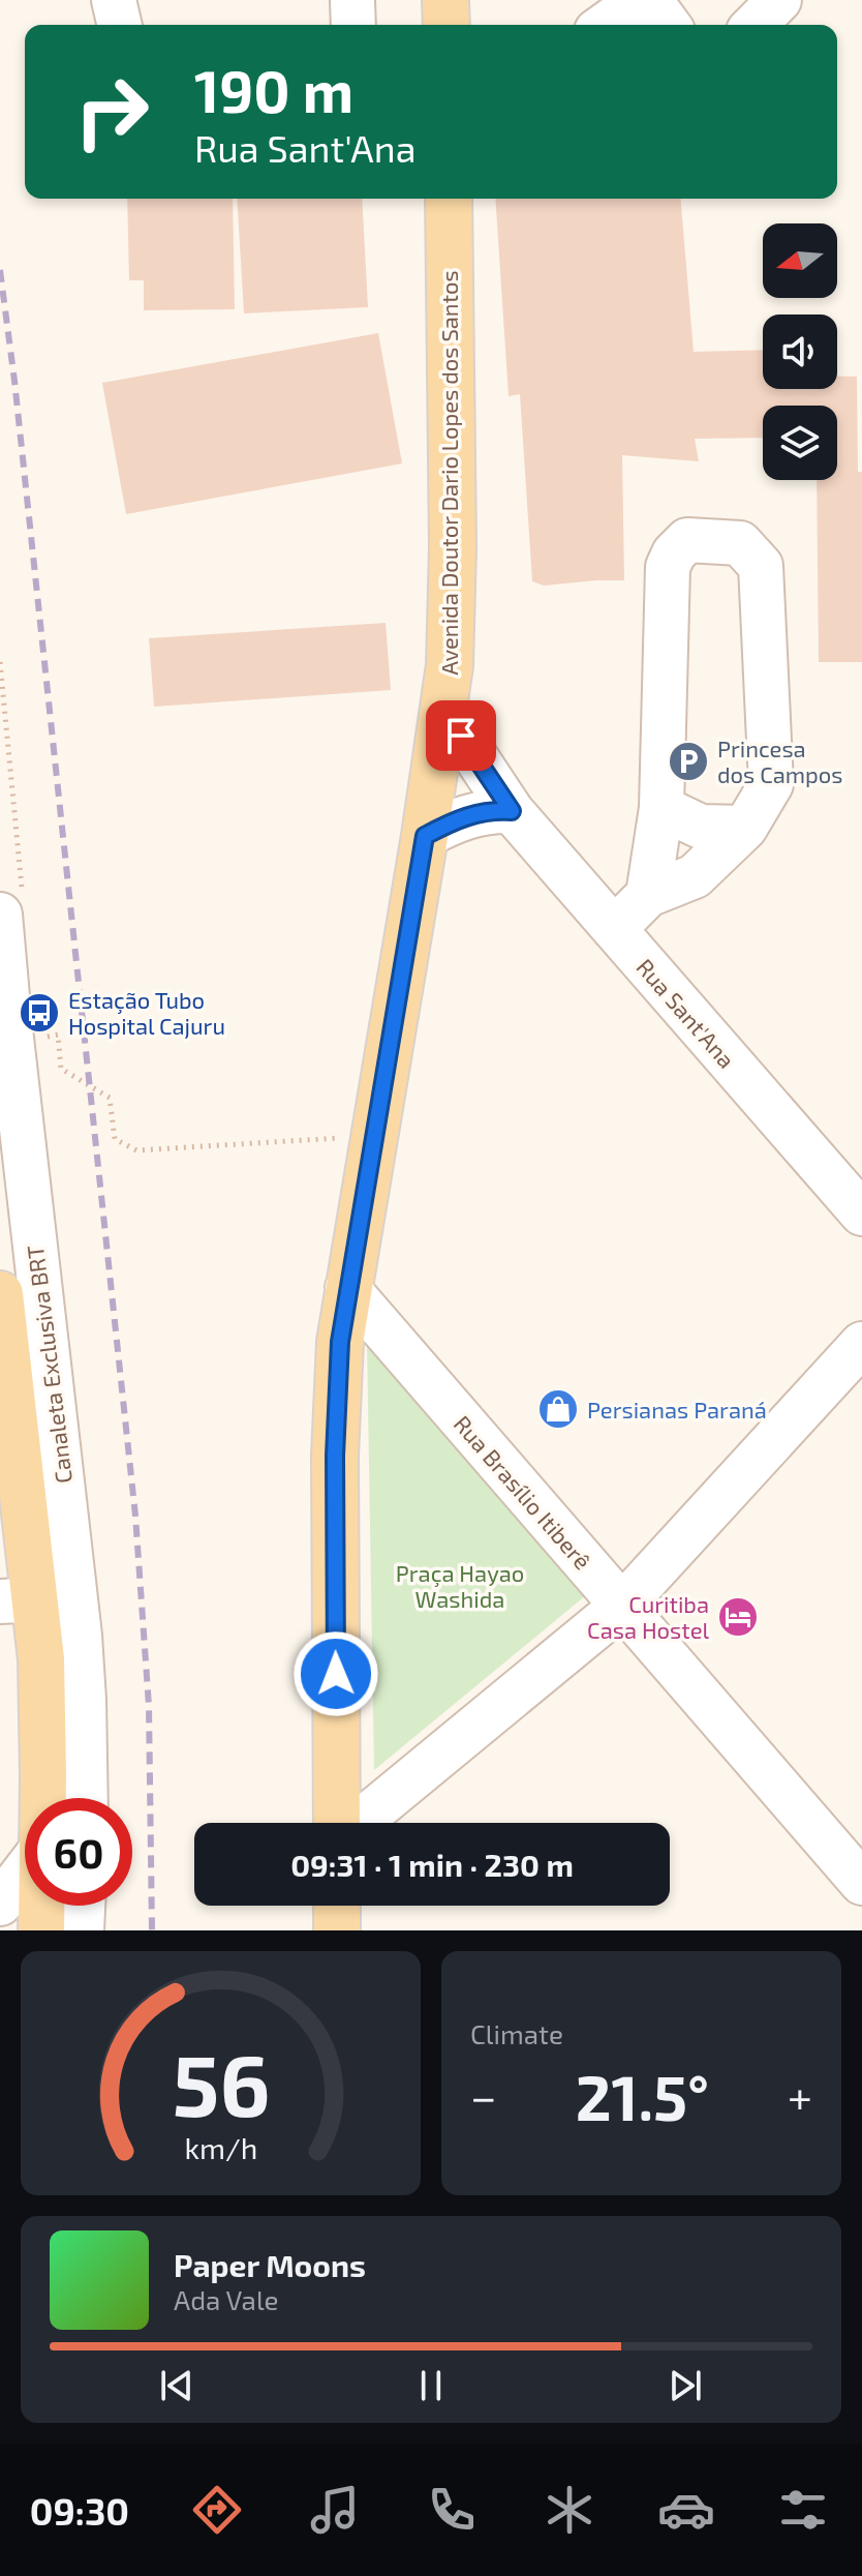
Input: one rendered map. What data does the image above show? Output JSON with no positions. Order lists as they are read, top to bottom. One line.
{"streets":{"main road":["Avenida Doutor Dario Lopes dos Santos"],"street":["Rua Sant'Ana","Canaleta Exclusiva BRT","Rua Brasílio Itiberê"]},"crossings":[["Avenida Doutor Dario Lopes dos Santos","Rua Sant'Ana"],["Avenida Doutor Dario Lopes dos Santos","Rua Brasílio Itiberê"]],"parks":["Praça Hayao Washida"],"places":{"parking":["Princesa dos Campos"],"bus stop":["Estação Tubo Hospital Cajuru"],"shop":["Persianas Paraná"],"hotel":["Curitiba Casa Hostel"]},"north":"left","page":{"turn":["190 m","Rua Sant'Ana"],"limit":"60","trip":"09:31 · 1 min · 230 m","tile":"Climate","heat":["−","21.5°","+"],"song":["Paper Moons","Ada Vale"],"tabs":"09:30","gauge":["56","km/h"]}}
